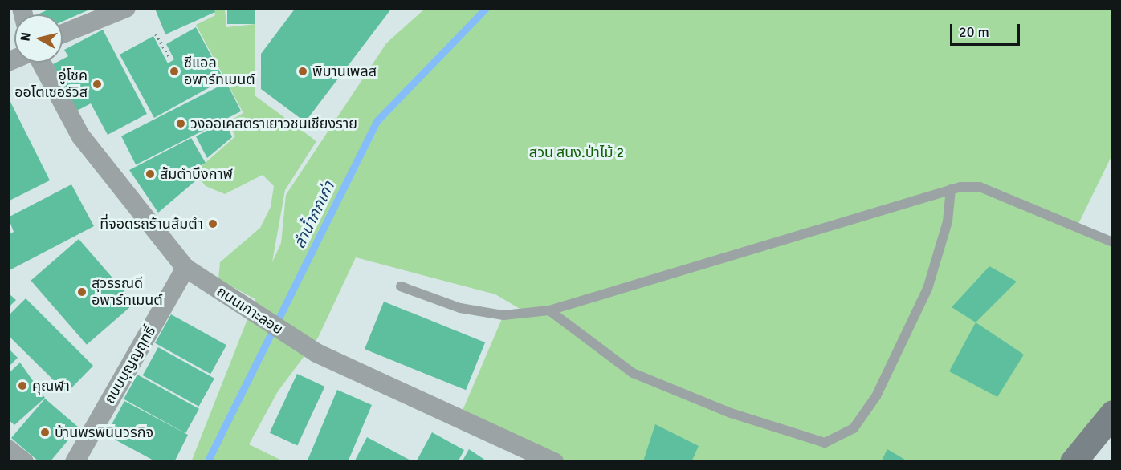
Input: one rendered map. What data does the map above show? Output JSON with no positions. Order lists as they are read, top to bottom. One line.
{"streets":{"street":["ถนนเกาะลอย","ถนนบุญญฤทธิ์"]},"crossings":[["ถนนเกาะลอย","ถนนบุญญฤทธิ์"]],"water":["ลำน้ำกกเก่า"],"parks":["สวน สนง.ป่าไม้ 2"],"places":["ซีแอล อพาร์ทเมนต์","พิมานเพลส","อู่โชค ออโตเซอร์วิส","วงออเคสตราเยาวชนเชียงราย","ส้มตำบึงกาฬ","ที่จอดรถร้านส้มตำ","สุวรรณดี อพาร์ทเมนต์","คุณฬา","บ้านพรพินินวรกิจ"],"scale_bar":"20 m","north":"left"}
